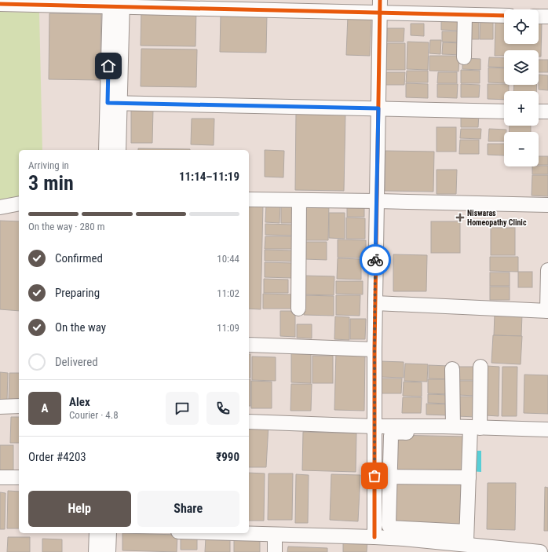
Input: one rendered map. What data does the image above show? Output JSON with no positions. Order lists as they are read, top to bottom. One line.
{"places":{"health":["Niswaras Homeopathy Clinic"]},"page":{"map_buttons":["+","−"],"heading":["3 min","Arriving in","11:14–11:19"],"panel":["Alex","Courier · 4.8","Order #4203","₹990"],"bar":"On the way · 280 m","list":[["Confirmed","10:44"],["Preparing","11:02"],["On the way","11:09"],"Delivered"],"round":"A","buttons":["Help","Share"]}}
